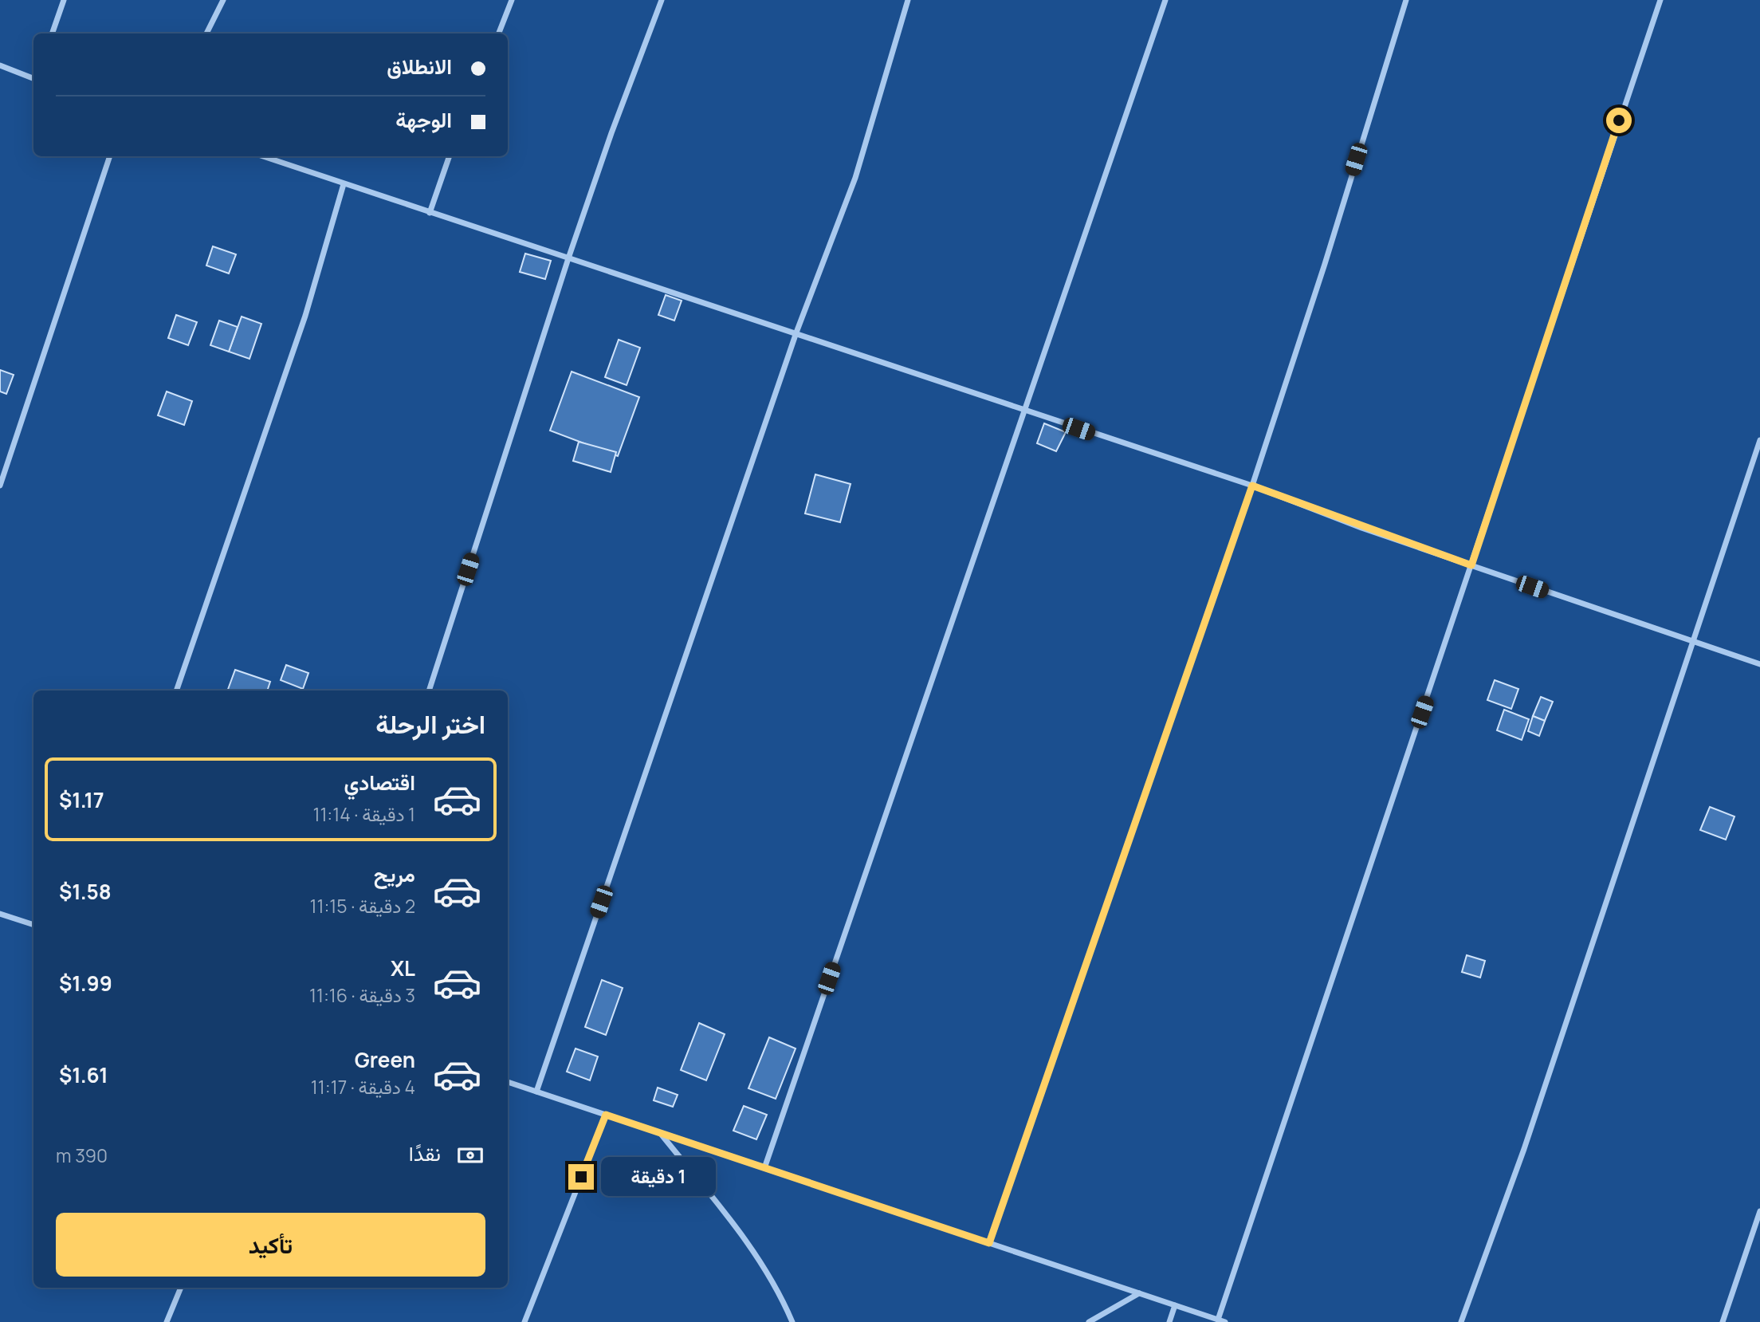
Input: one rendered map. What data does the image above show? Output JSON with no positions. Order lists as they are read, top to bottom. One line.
{"page":{"banner":["الانطلاق","الوجهة"],"heading":"اختر الرحلة","list":[{"name":"اقتصادي","note":"1 دقيقة · 11:14","value":"$1.17"},{"name":"مريح","note":"2 دقيقة · 11:15","value":"$1.58"},{"name":"XL","note":"3 دقيقة · 11:16","value":"$1.99"},{"name":"Green","note":"4 دقيقة · 11:17","value":"$1.61"}],"pay":["نقدًا","390 m"],"bubble":"1 دقيقة","buttons":"تأكيد"}}
